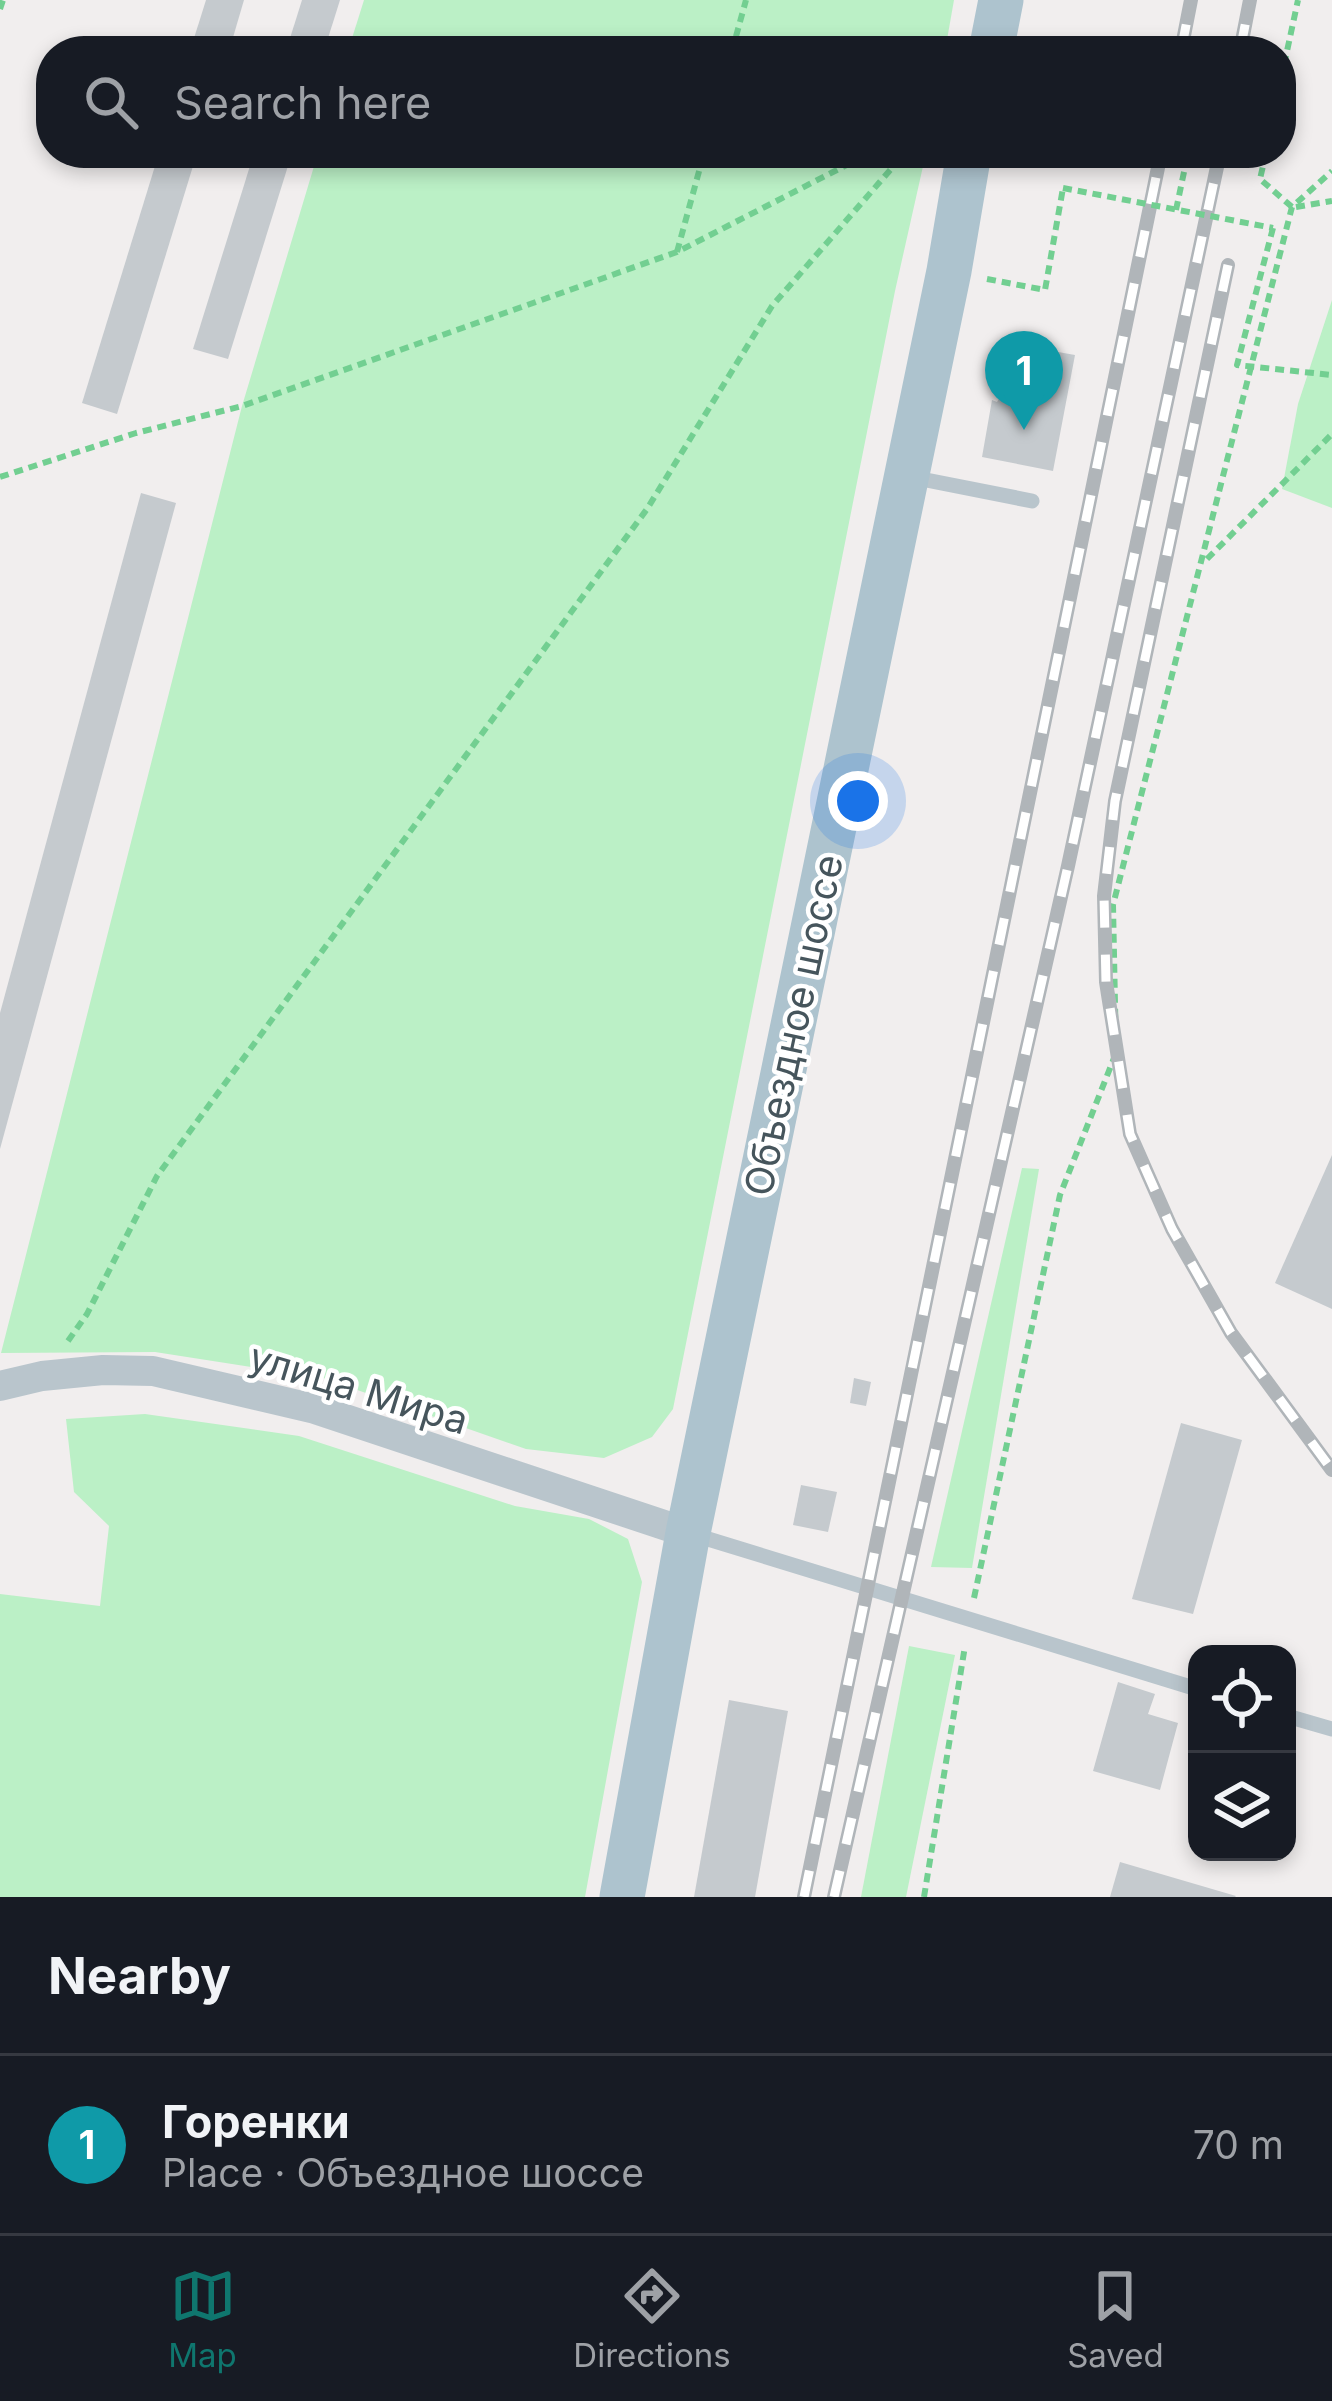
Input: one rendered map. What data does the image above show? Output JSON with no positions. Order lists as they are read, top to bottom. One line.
{"streets":{"main road":["Объездное шоссе"],"street":["улица Мира"]},"crossings":[["Объездное шоссе","улица Мира"]],"page":{"search":"Search here","pins":"1","heading":"Nearby","list":[{"mark":"1","name":"Горенки","note":"Place · Объездное шоссе","value":"70 m"}],"nav":["Map","Directions","Saved"]}}
